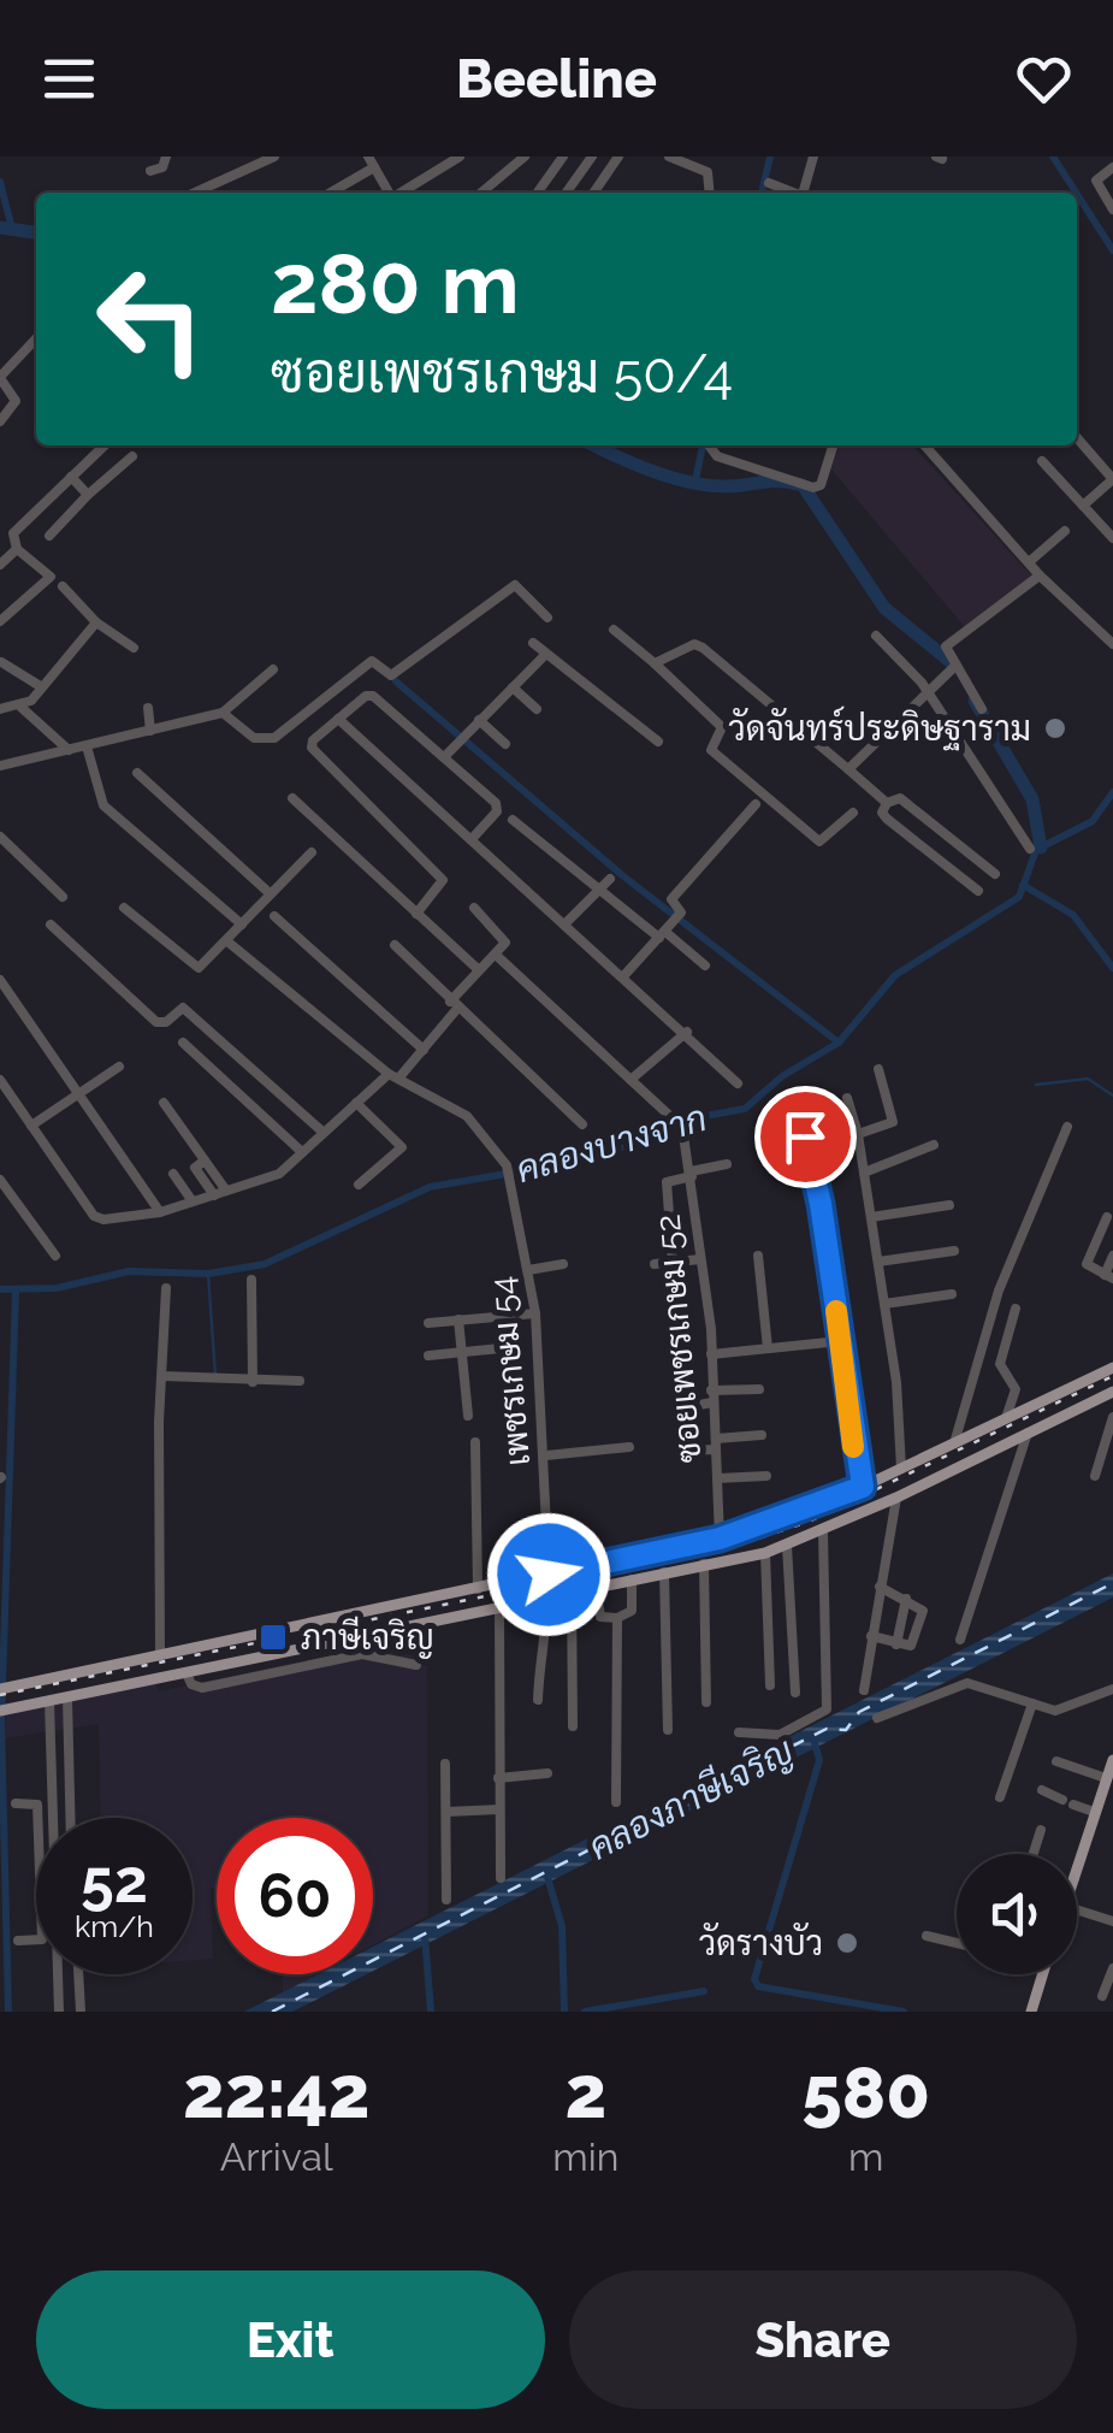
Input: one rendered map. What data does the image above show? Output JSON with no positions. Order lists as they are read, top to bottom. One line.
{"streets":{"street":["ซอยเพชรเกษม 52","เพชรเกษม 54"]},"water":["คลองบางจาก","คลองภาษีเจริญ"],"places":{"other":["วัดจันทร์ประดิษฐาราม","วัดรางบัว"],"transit":["ภาษีเจริญ"]},"page":{"header":"Beeline","turn":["280 m","ซอยเพชรเกษม 50/4"],"speed":"52 km/h","limit":"60","eta":["22:42","Arrival","2","min","580","m"],"buttons":["Exit","Share"]}}
